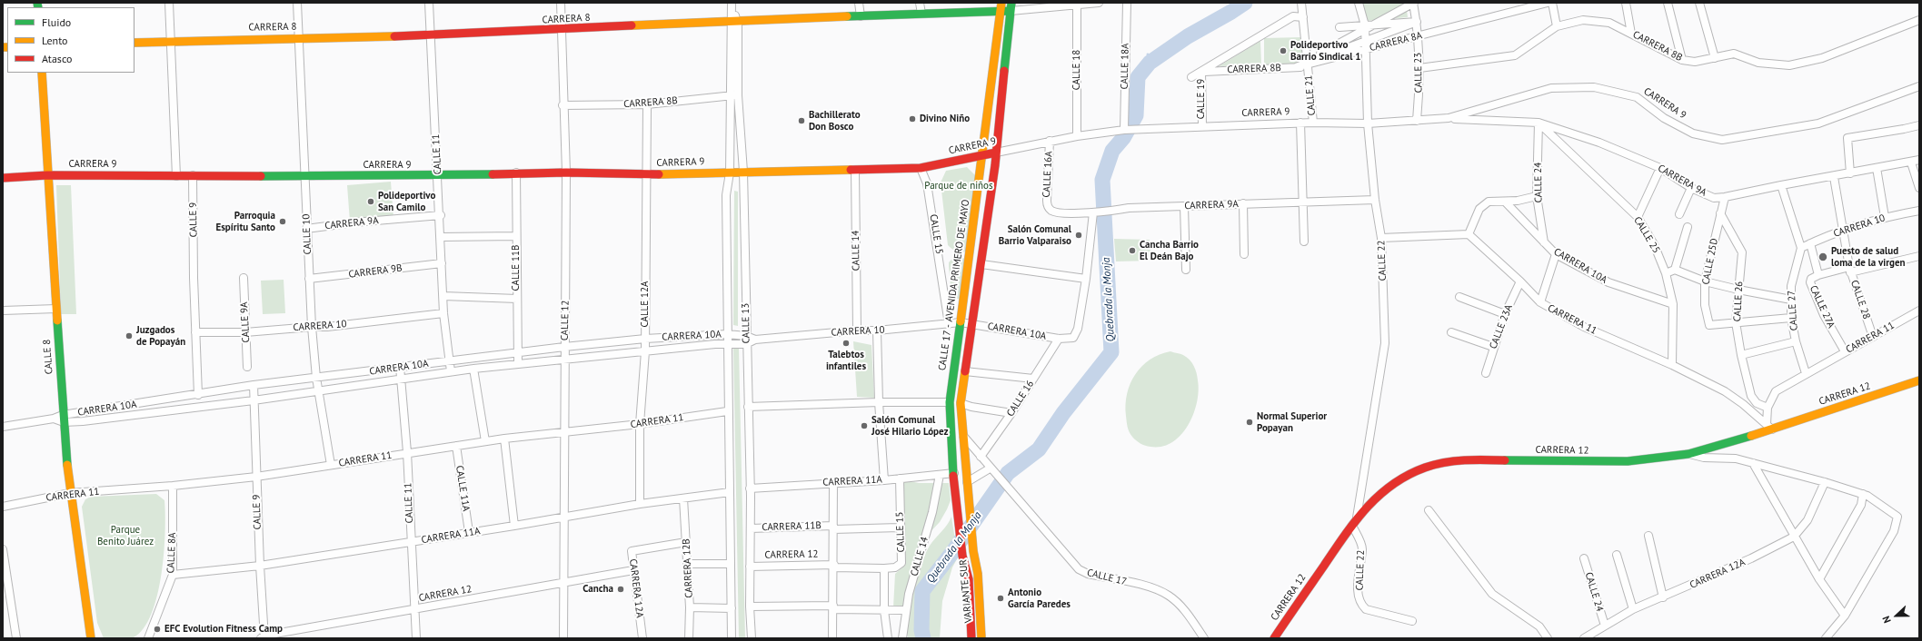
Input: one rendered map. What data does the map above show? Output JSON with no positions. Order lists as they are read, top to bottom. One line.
{"streets":{"main road":["CARRERA 8","CARRERA 9","CALLE 17 - AVENIDA PRIMERO DE MAYO","CALLE 8","CARRERA 12","VARIANTE SUR"],"street":["CARRERA 8A","CARRERA 8B","CALLE 18A","CALLE 18","CALLE 23","CALLE 21","CALLE 19","CALLE 11","CALLE 16A","CARRERA 9A","CALLE 24","CALLE 9","CARRERA 10","CALLE 10","CALLE 15","CALLE 25","CALLE 14","CALLE 22","CALLE 25D","CARRERA 10A","CALLE 11B","CARRERA 9B","CALLE 28","CALLE 26","CALLE 12A","CALLE 27A","CALLE 27","CARRERA 11","CALLE 12","CALLE 9A","CALLE 13","CALLE 23A","CALLE 16","CARRERA 11A","CALLE 11A","CARRERA 11B","CALLE 8A","CARRERA 12B","CARRERA 12A","CALLE 17"]},"crossings":[["CARRERA 8","CALLE 11"],["CARRERA 8","CALLE 10"],["CARRERA 8","CALLE 17 - AVENIDA PRIMERO DE MAYO"],["CARRERA 8","CALLE 12"],["CARRERA 8","CALLE 13"],["CARRERA 8A","CARRERA 8B"],["CARRERA 8A","CALLE 23"],["CARRERA 8A","CALLE 22"],["CARRERA 8B","CALLE 23"],["CARRERA 8B","CALLE 21"],["CARRERA 8B","CALLE 19"],["CARRERA 8B","CALLE 12A"],["CARRERA 8B","CALLE 12"],["CARRERA 8B","CALLE 13"],["CALLE 18A","CARRERA 9"],["CALLE 18","CARRERA 9"],["CALLE 23","CARRERA 9"],["CALLE 21","CARRERA 9"],["CALLE 21","CARRERA 9A"],["CALLE 19","CARRERA 9"],["CARRERA 9","CALLE 11"],["CARRERA 9","CALLE 16A"],["CARRERA 9","CARRERA 9A"],["CARRERA 9","CALLE 9"],["CARRERA 9","CALLE 10"],["CARRERA 9","CALLE 15"],["CARRERA 9","CALLE 14"],["CARRERA 9","CALLE 22"],["CARRERA 9","CALLE 11B"],["CARRERA 9","CALLE 17 - AVENIDA PRIMERO DE MAYO"],["CARRERA 9","CALLE 12A"],["CARRERA 9","CALLE 12"],["CARRERA 9","CALLE 13"],["CARRERA 9","CALLE 8"],["CALLE 11","CARRERA 9A"],["CALLE 11","CARRERA 10"],["CALLE 11","CARRERA 10A"],["CALLE 11","CARRERA 9B"],["CALLE 11","CARRERA 11"],["CALLE 11","CARRERA 12"],["CALLE 11","CARRERA 11A"],["CALLE 16A","CARRERA 9A"],["CARRERA 9A","CALLE 24"],["CARRERA 9A","CALLE 10"],["CARRERA 9A","CALLE 25"],["CARRERA 9A","CALLE 22"],["CARRERA 9A","CALLE 25D"],["CARRERA 9A","CALLE 28"],["CALLE 24","CALLE 25"],["CALLE 24","CARRERA 10A"],["CALLE 24","CARRERA 12A"],["CALLE 9","CARRERA 10"],["CALLE 9","CARRERA 10A"],["CALLE 9","CARRERA 11"],["CALLE 9","CARRERA 12"],["CALLE 9","CARRERA 11A"],["CARRERA 10","CALLE 10"],["CARRERA 10","CALLE 15"],["CARRERA 10","CALLE 14"],["CARRERA 10","CARRERA 10A"],["CARRERA 10","CALLE 17 - AVENIDA PRIMERO DE MAYO"],["CARRERA 10","CALLE 28"],["CARRERA 10","CALLE 27A"],["CARRERA 10","CALLE 27"],["CARRERA 10","CALLE 9A"],["CARRERA 10","CALLE 13"],["CALLE 10","CARRERA 10A"],["CALLE 10","CARRERA 9B"],["CALLE 10","CARRERA 11"],["CALLE 15","CARRERA 12"],["CALLE 15","CARRERA 11A"],["CALLE 15","CARRERA 11B"],["CALLE 25","CARRERA 10A"],["CALLE 25","CARRERA 11"],["CALLE 14","CARRERA 11A"],["CALLE 22","CARRERA 12"],["CALLE 25D","CALLE 26"],["CARRERA 10A","CALLE 11B"],["CARRERA 10A","CALLE 17 - AVENIDA PRIMERO DE MAYO"],["CARRERA 10A","CALLE 12A"],["CARRERA 10A","CALLE 12"],["CARRERA 10A","CALLE 13"],["CARRERA 10A","CALLE 8"],["CARRERA 10A","CALLE 16"],["CALLE 17 - AVENIDA PRIMERO DE MAYO","CARRERA 11A"],["CALLE 17 - AVENIDA PRIMERO DE MAYO","VARIANTE SUR"],["CALLE 28","CARRERA 11"],["CALLE 26","CARRERA 11"],["CALLE 12A","CARRERA 11"],["CALLE 12A","CARRERA 11A"],["CALLE 27A","CARRERA 11"],["CALLE 27","CARRERA 11"],["CARRERA 11","CALLE 12"],["CARRERA 11","CALLE 13"],["CARRERA 11","CALLE 23A"],["CARRERA 11","CALLE 8"],["CARRERA 11","CARRERA 12"],["CARRERA 11","CALLE 11A"],["CARRERA 11","CALLE 8A"],["CALLE 12","CARRERA 12"],["CALLE 12","CARRERA 11A"],["CALLE 13","CARRERA 12"],["CALLE 13","CARRERA 11A"],["CALLE 13","CARRERA 11B"],["CARRERA 12","CARRERA 12A"],["CALLE 16","CALLE 17"],["CARRERA 11A","CALLE 11A"],["CARRERA 11A","CALLE 8A"],["CARRERA 11A","CARRERA 12B"],["CARRERA 12B","CARRERA 12A"]],"water":["Quebrada la Monja"],"parks":["Parque de niños","Parque Benito Juárez"],"places":["Polideportivo Barrio Sindical 1","Divino Niño","Bachillerato Don Bosco","Polideportivo San Camilo","Parroquia Espíritu Santo","Salón Comunal Barrio Valparaiso","Cancha Barrio El Deán Bajo","Puesto de salud loma de la virgen","Juzgados de Popayán","Talebtos infantiles","Normal Superior Popayan","Salón Comunal José Hilario López","Cancha","Antonio García Paredes","EFC Evolution Fitness Camp"],"legend":["Fluido","Lento","Atasco"],"north":"left"}
